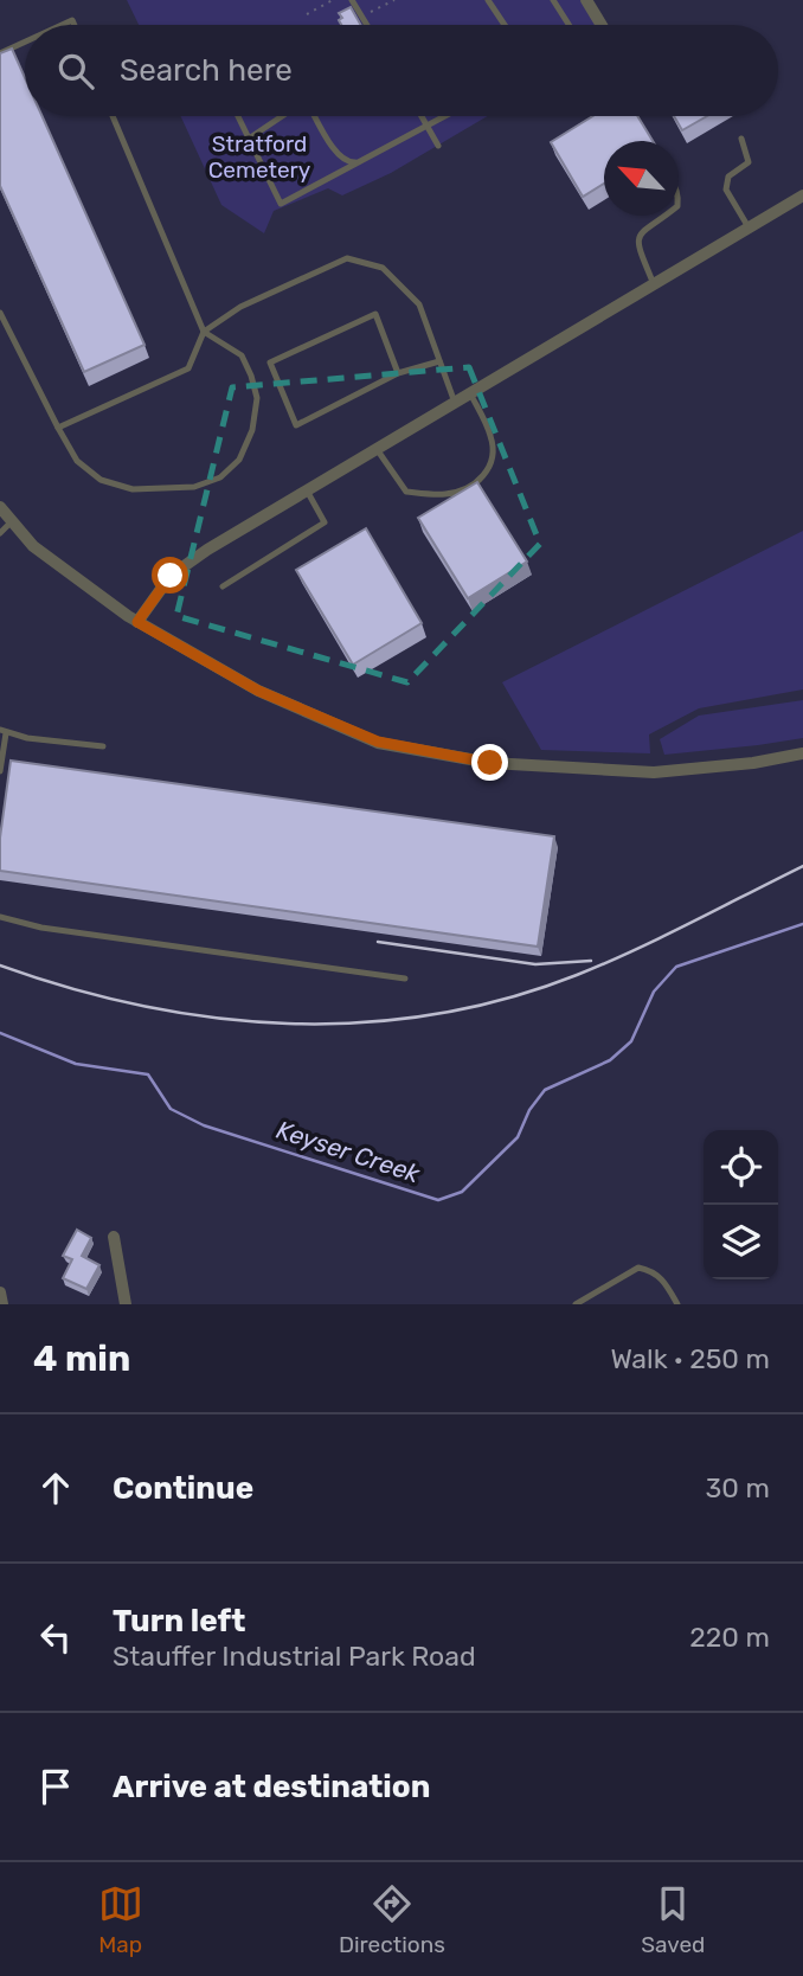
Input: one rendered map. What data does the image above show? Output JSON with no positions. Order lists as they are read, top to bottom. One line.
{"water":["Keyser Creek"],"parks":["Stratford Cemetery"],"north":"top left","page":{"search":"Search here","heading":["4 min","Walk · 250 m"],"list":[["Continue","30 m"],["Turn left","Stauffer Industrial Park Road","220 m"],"Arrive at destination"],"nav":["Map","Directions","Saved"]}}
